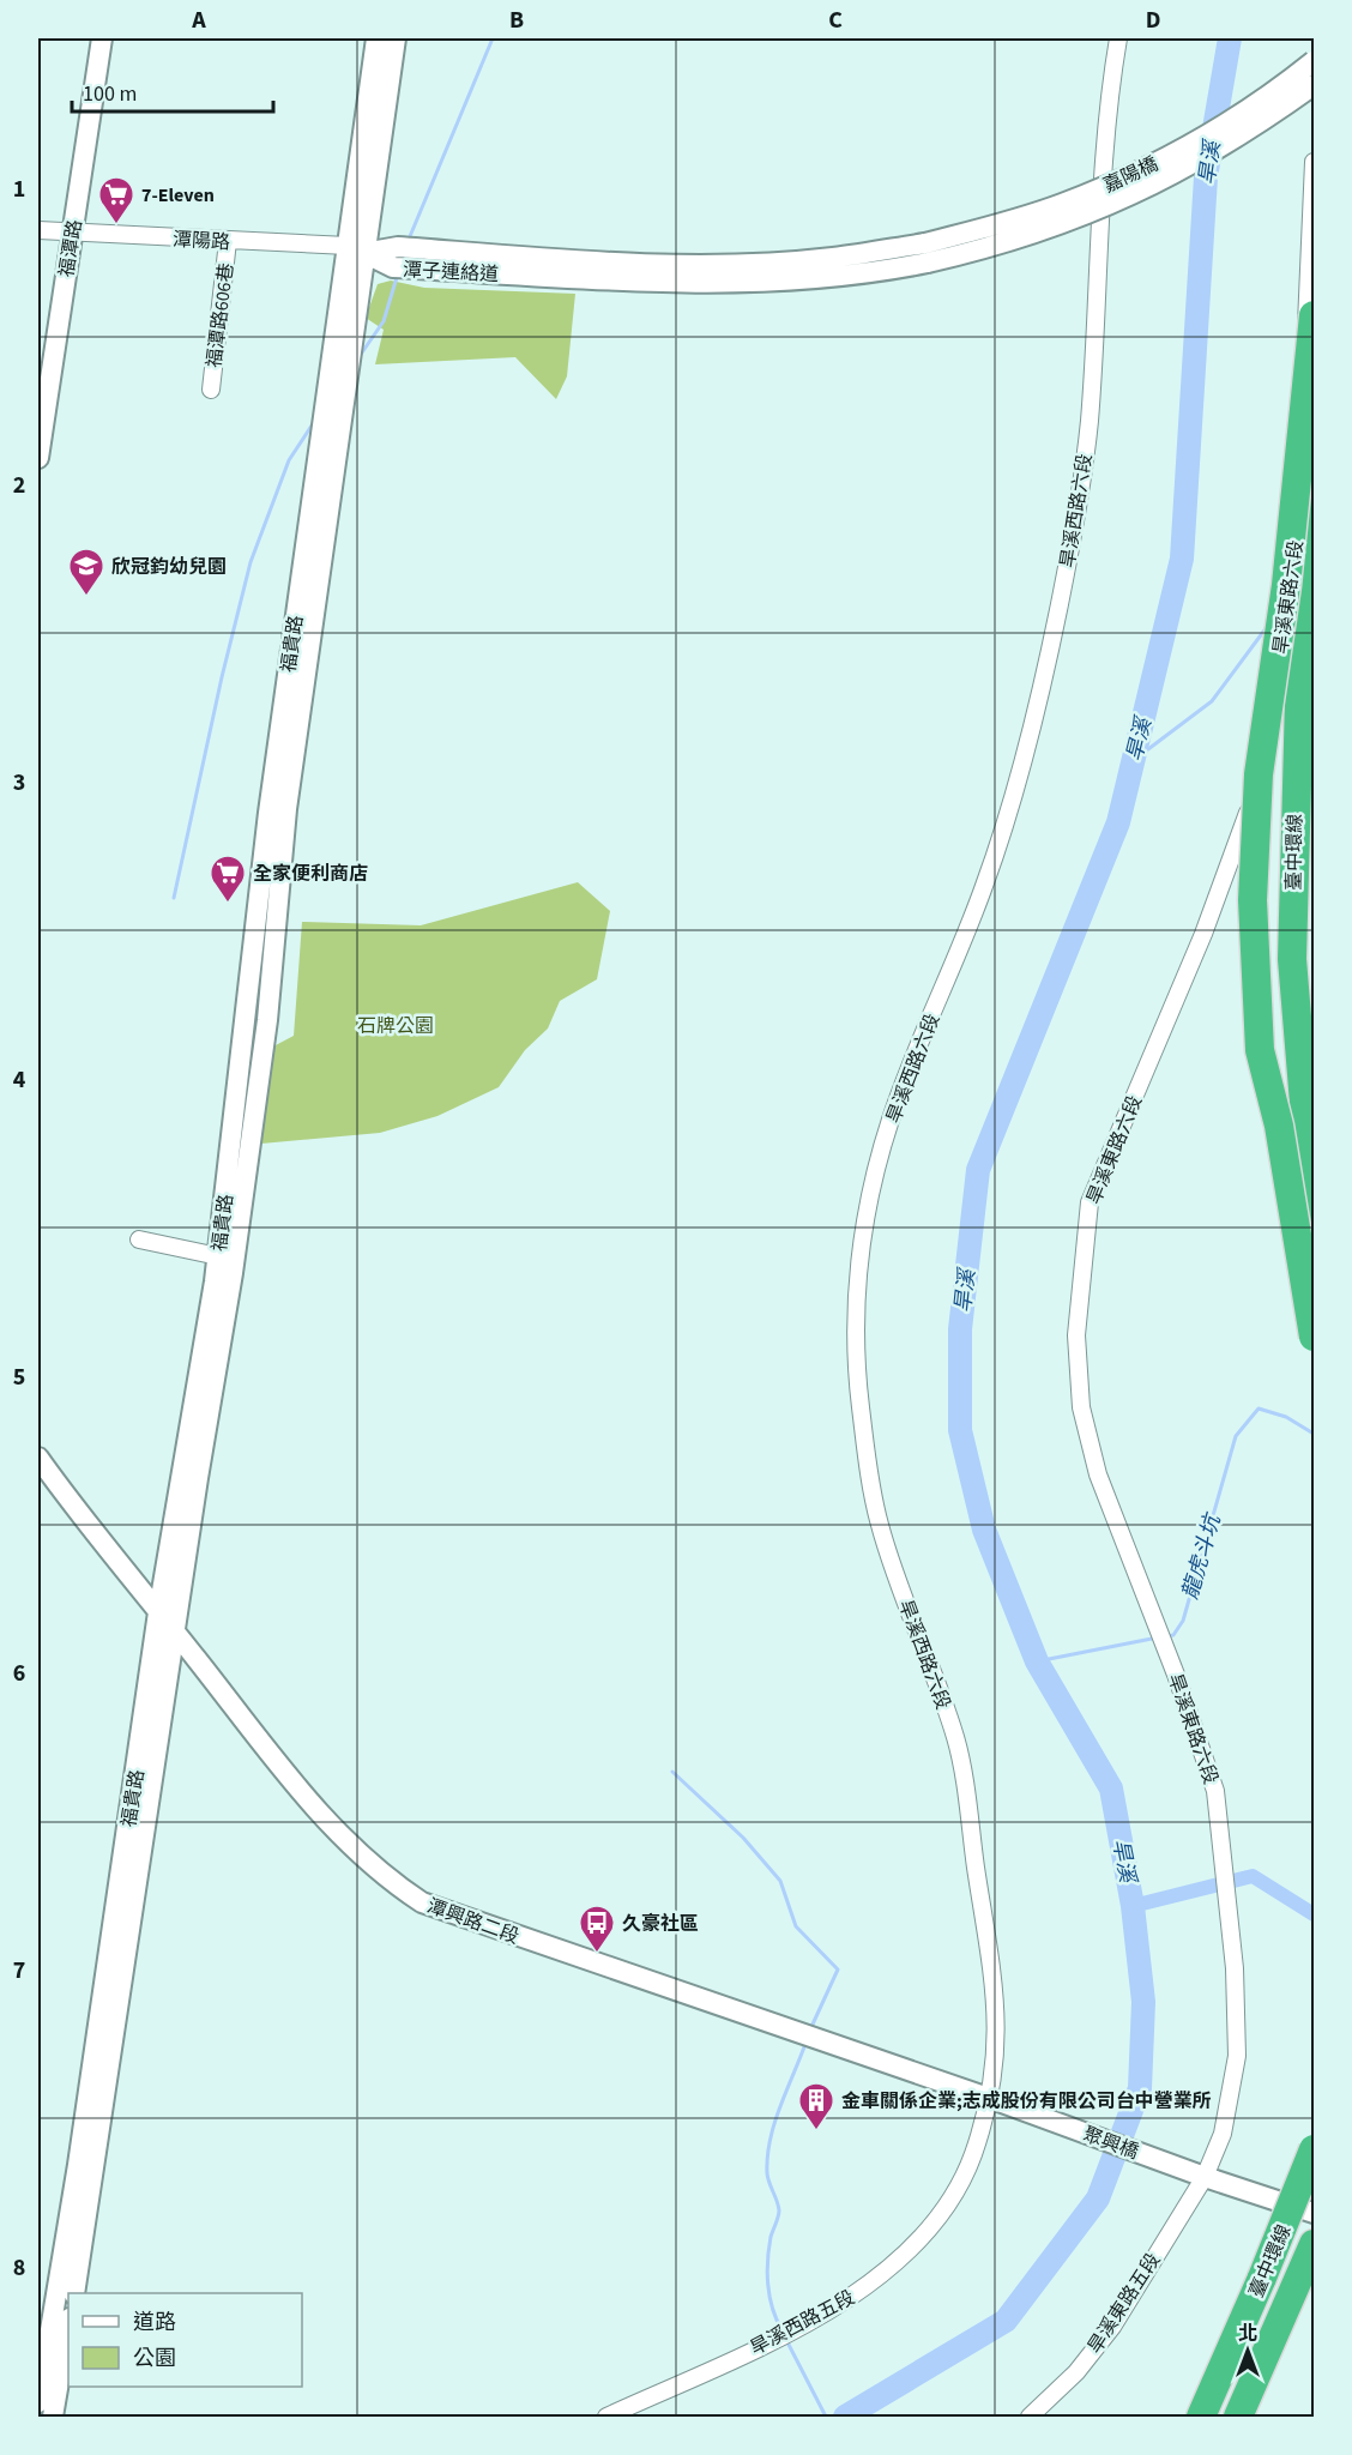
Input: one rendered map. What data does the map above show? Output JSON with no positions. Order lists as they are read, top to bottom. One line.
{"streets":{"highway":["臺中環線"],"street":["嘉陽橋","潭陽路","福潭路","潭子連絡道","福潭路606巷","旱溪西路六段","旱溪東路六段","福貴路","潭興路二段","聚興橋","旱溪東路五段","旱溪西路五段"]},"crossings":[["嘉陽橋","潭子連絡道"],["潭陽路","福潭路"],["潭陽路","潭子連絡道"],["潭陽路","福潭路606巷"],["潭陽路","福貴路"],["潭子連絡道","福貴路"],["旱溪西路六段","潭興路二段"],["旱溪西路六段","聚興橋"],["旱溪西路六段","旱溪西路五段"],["旱溪東路六段","聚興橋"],["旱溪東路六段","旱溪東路五段"],["福貴路","潭興路二段"],["潭興路二段","聚興橋"],["潭興路二段","旱溪西路五段"],["聚興橋","旱溪東路五段"],["聚興橋","旱溪西路五段"]],"water":["旱溪","龍虎斗坑"],"parks":["石牌公園"],"places":{"supermarket":["7-Eleven","全家便利商店"],"school or university":["欣冠鈞幼兒園"],"bus stop":["久豪社區"],"building":["金車關係企業;志成股份有限公司台中營業所"]},"legend":["道路","公園"],"scale_bar":"100 m","north":"top","grid":{"columns":["A","B","C","D"],"rows":["1","2","3","4","5","6","7","8"]}}
